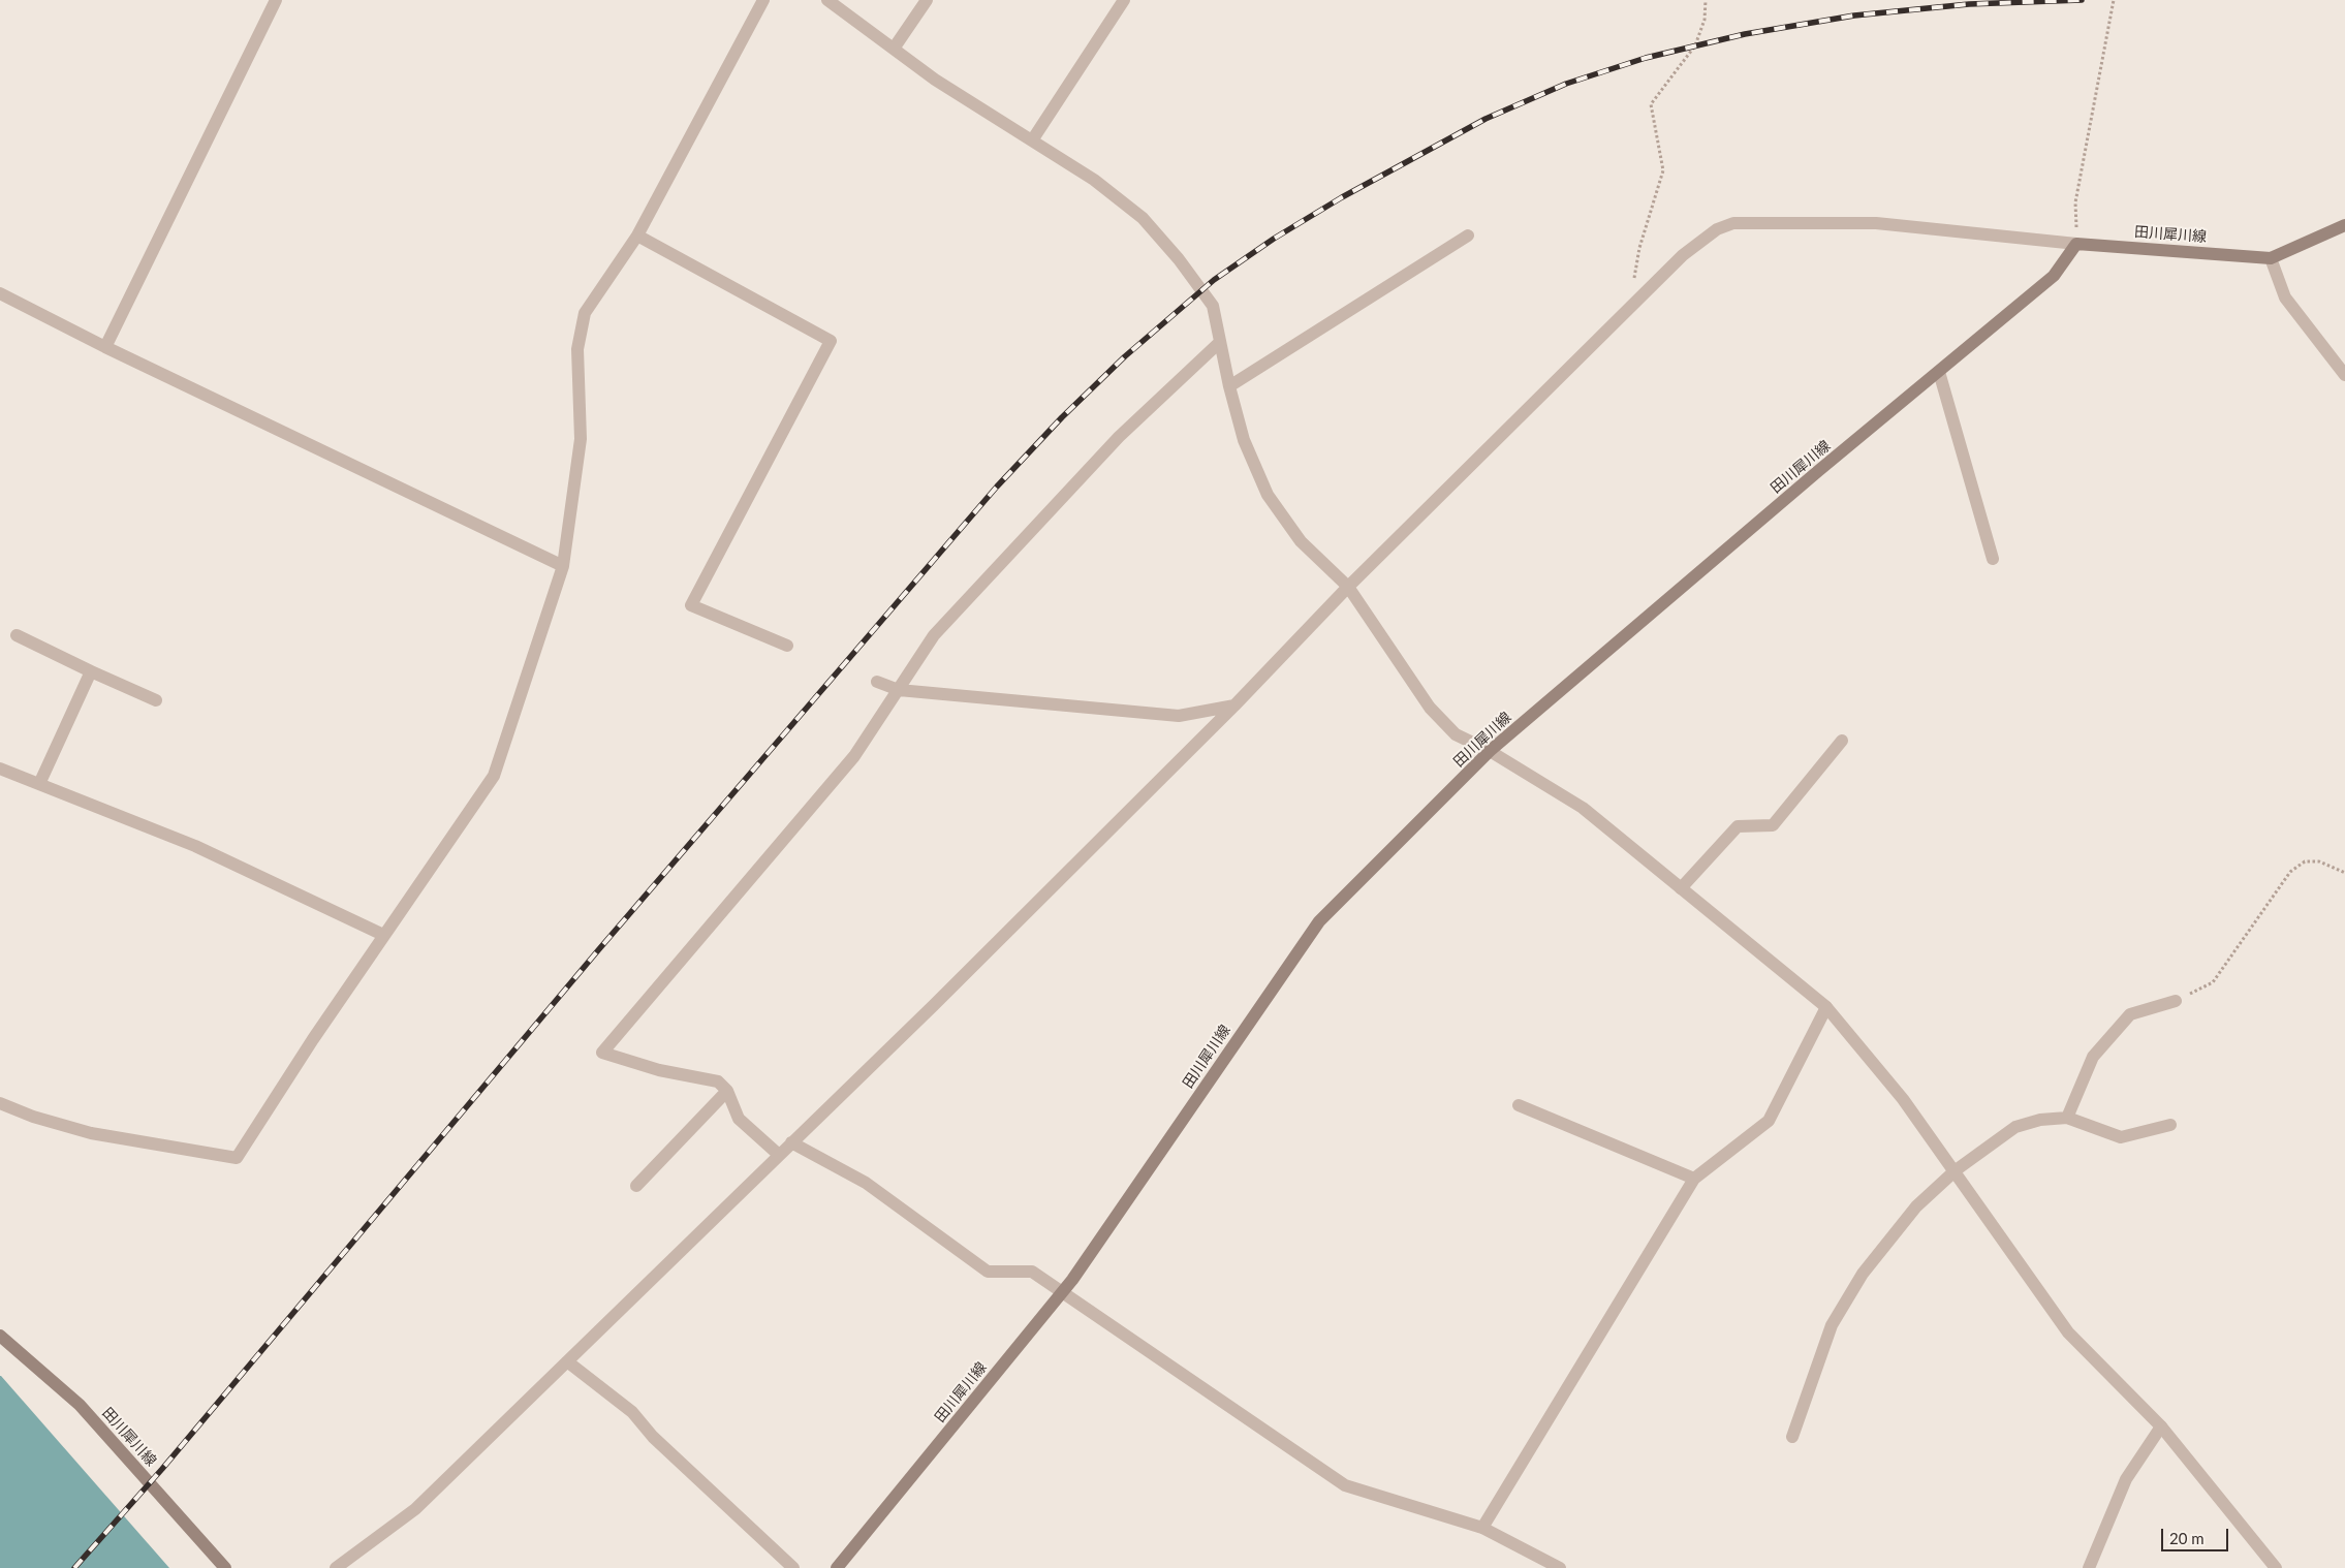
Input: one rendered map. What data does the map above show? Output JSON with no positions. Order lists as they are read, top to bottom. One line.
{"streets":{"main road":["田川犀川線"]},"scale_bar":"20 m"}
